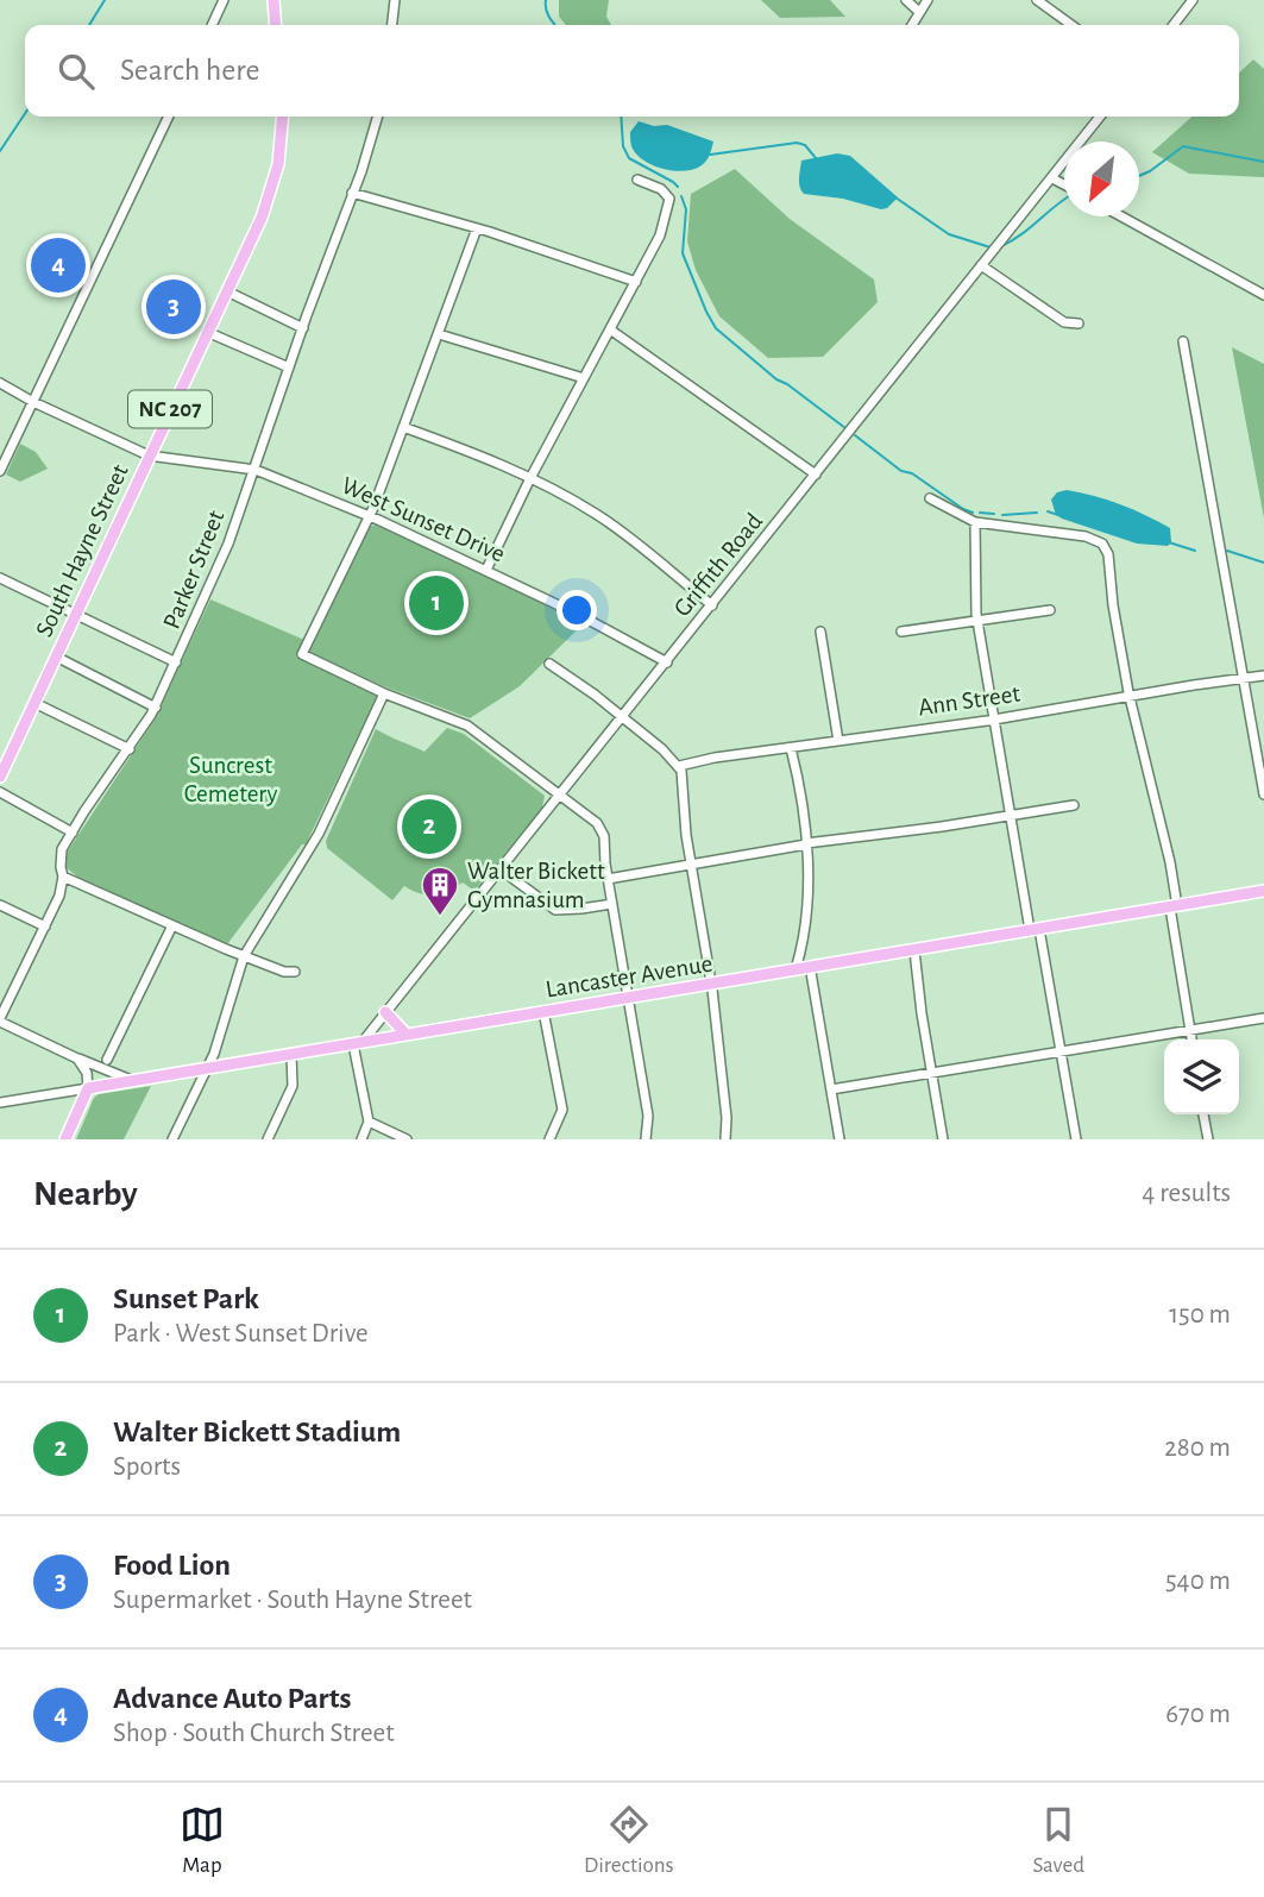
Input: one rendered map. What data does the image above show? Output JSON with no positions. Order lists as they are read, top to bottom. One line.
{"streets":{"main road":["NC 207","South Hayne Street","Lancaster Avenue"],"street":["West Sunset Drive","Griffith Road","Parker Street","Ann Street"]},"crossings":[["West Sunset Drive","South Hayne Street"],["West Sunset Drive","Griffith Road"],["West Sunset Drive","Parker Street"],["Griffith Road","Lancaster Avenue"]],"parks":["Suncrest Cemetery"],"places":{"building":["Walter Bickett Gymnasium"]},"north":"bottom left","page":{"search":"Search here","pins":["4","3","1","2"],"heading":["Nearby","4 results"],"list":[{"mark":"1","name":"Sunset Park","note":"Park · West Sunset Drive","value":"150 m"},{"mark":"2","name":"Walter Bickett Stadium","note":"Sports","value":"280 m"},{"mark":"3","name":"Food Lion","note":"Supermarket · South Hayne Street","value":"540 m"},{"mark":"4","name":"Advance Auto Parts","note":"Shop · South Church Street","value":"670 m"}],"nav":["Map","Directions","Saved"]}}
